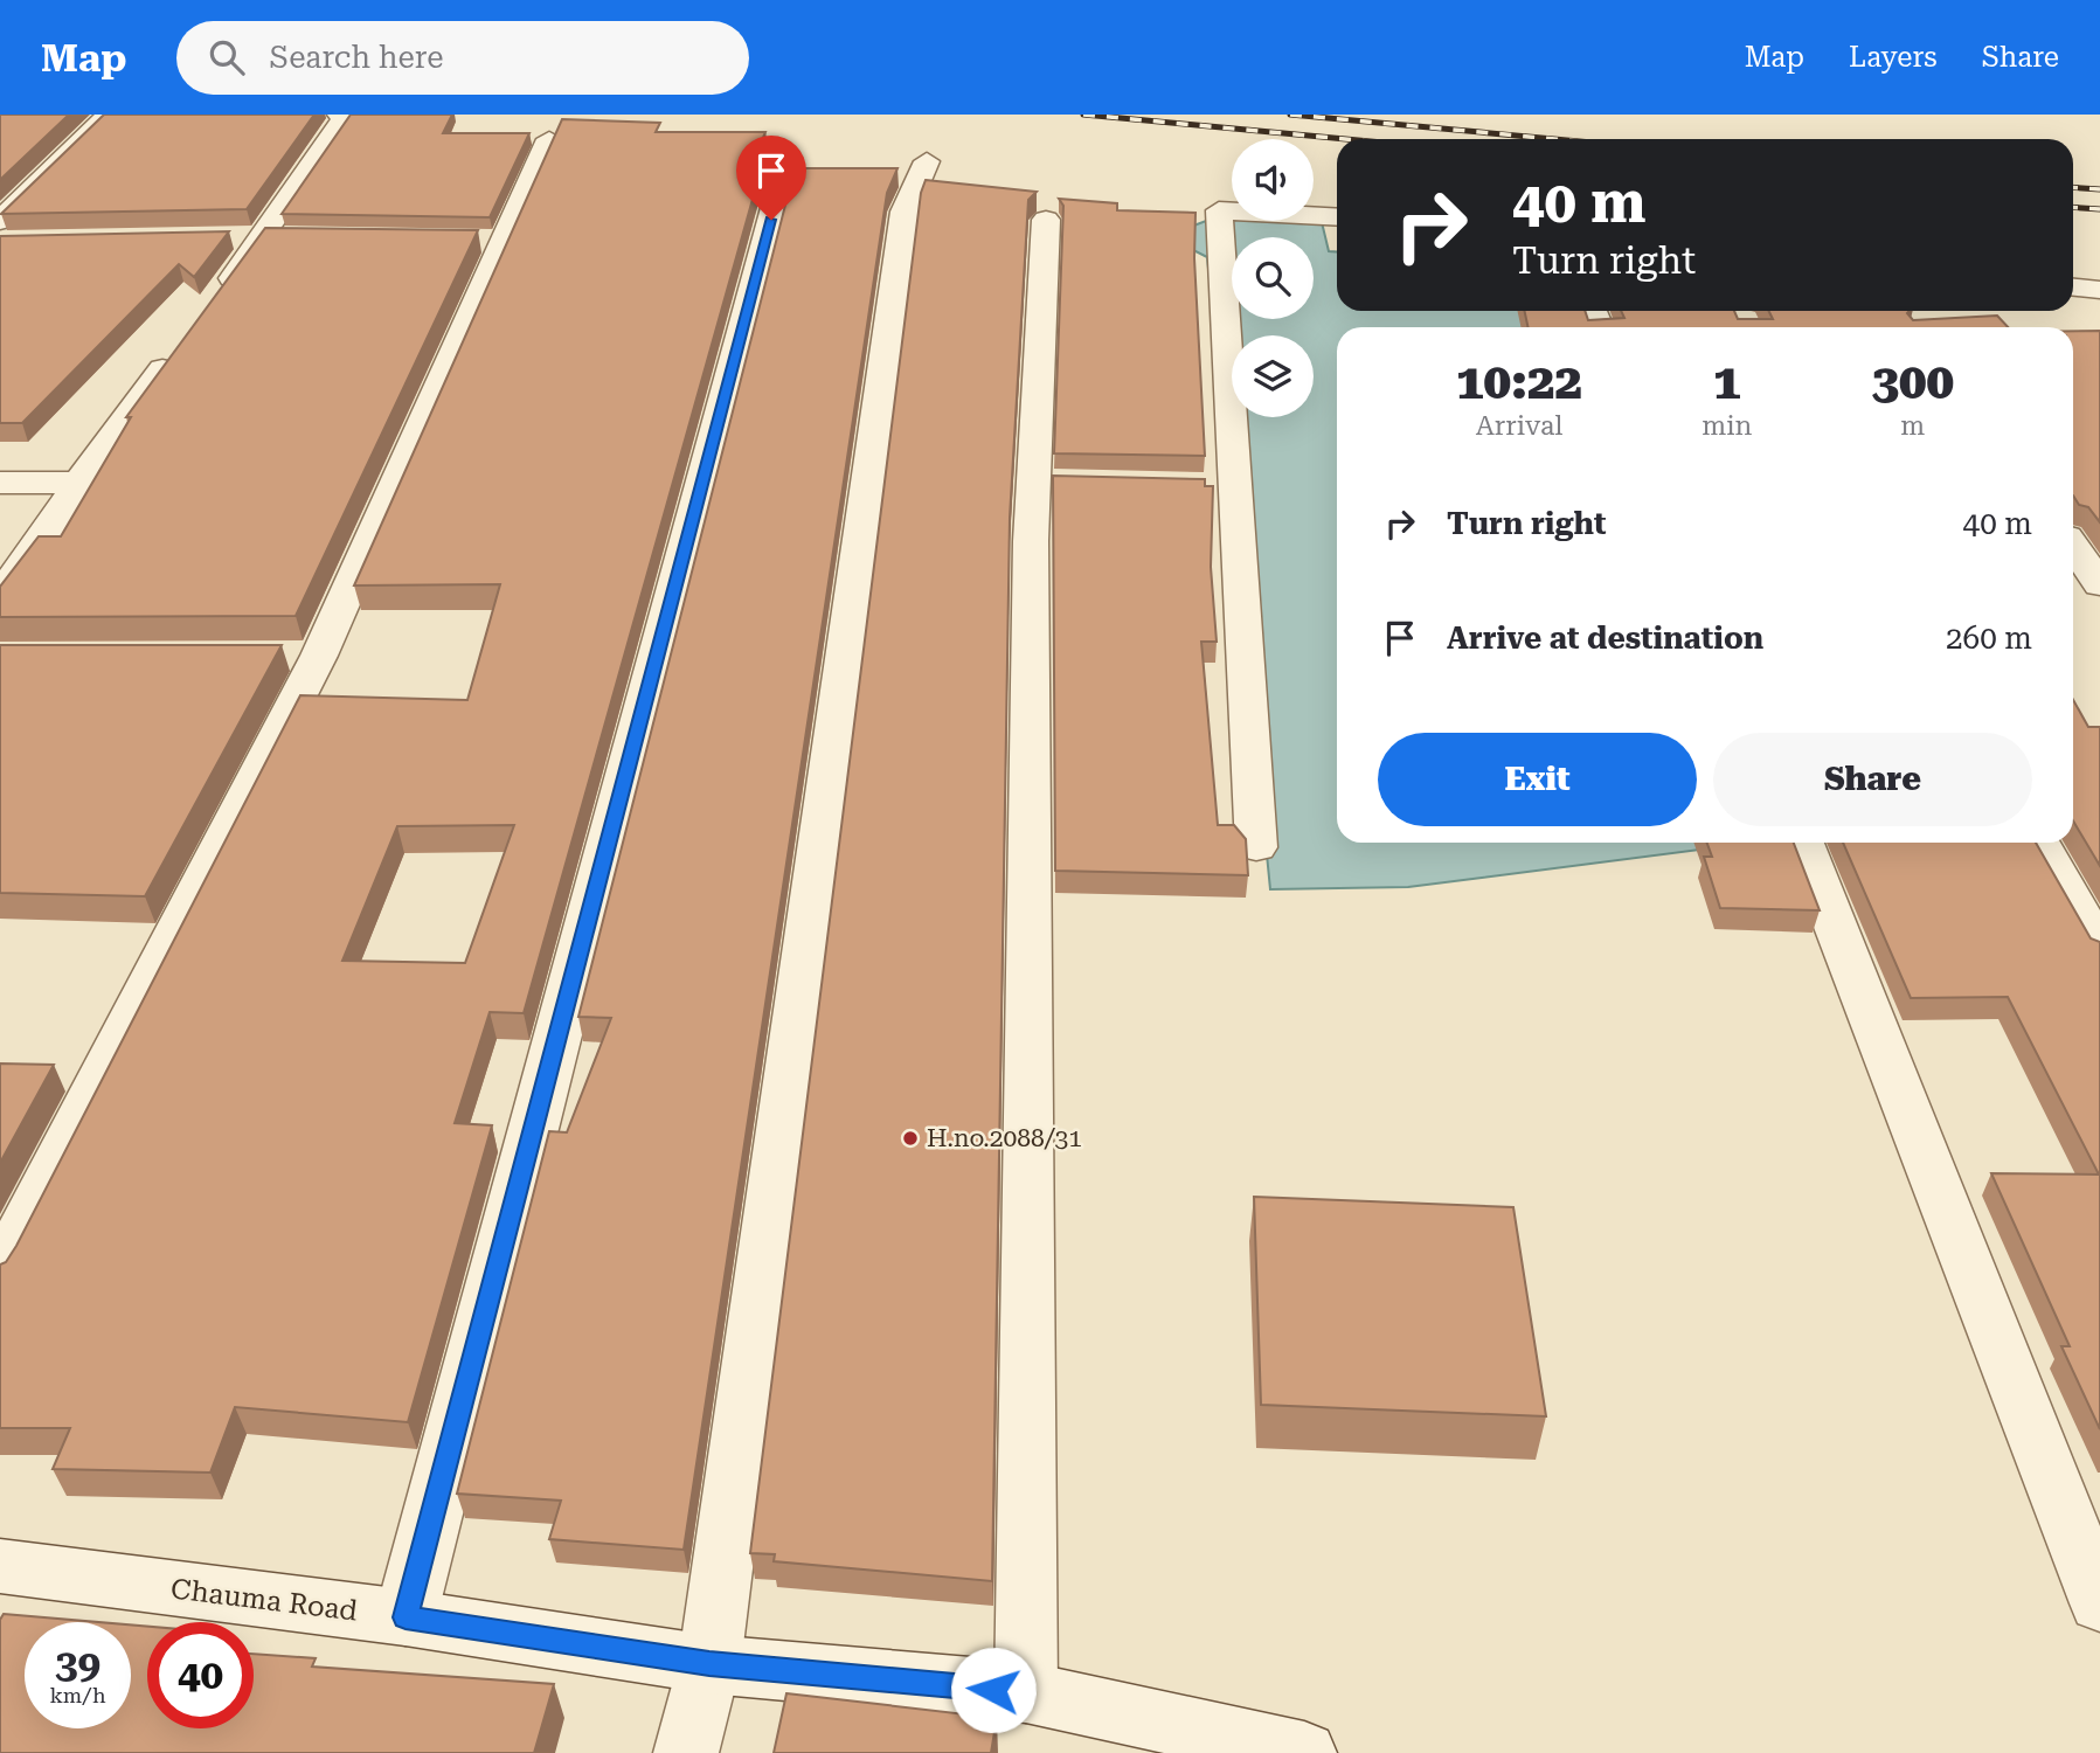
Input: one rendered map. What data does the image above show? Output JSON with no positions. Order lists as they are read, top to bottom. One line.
{"streets":{"street":["Chauma Road"]},"places":["H.no.2088/31"],"page":{"header":"Map","search":"Search here","nav":["Map","Layers","Share"],"turn":["40 m","Turn right"],"eta":["10:22","Arrival","1","min","300","m"],"list":[{"name":"Turn right","value":"40 m"},{"name":"Arrive at destination","value":"260 m"}],"buttons":["Exit","Share"],"speed":"39 km/h","limit":"40"}}
